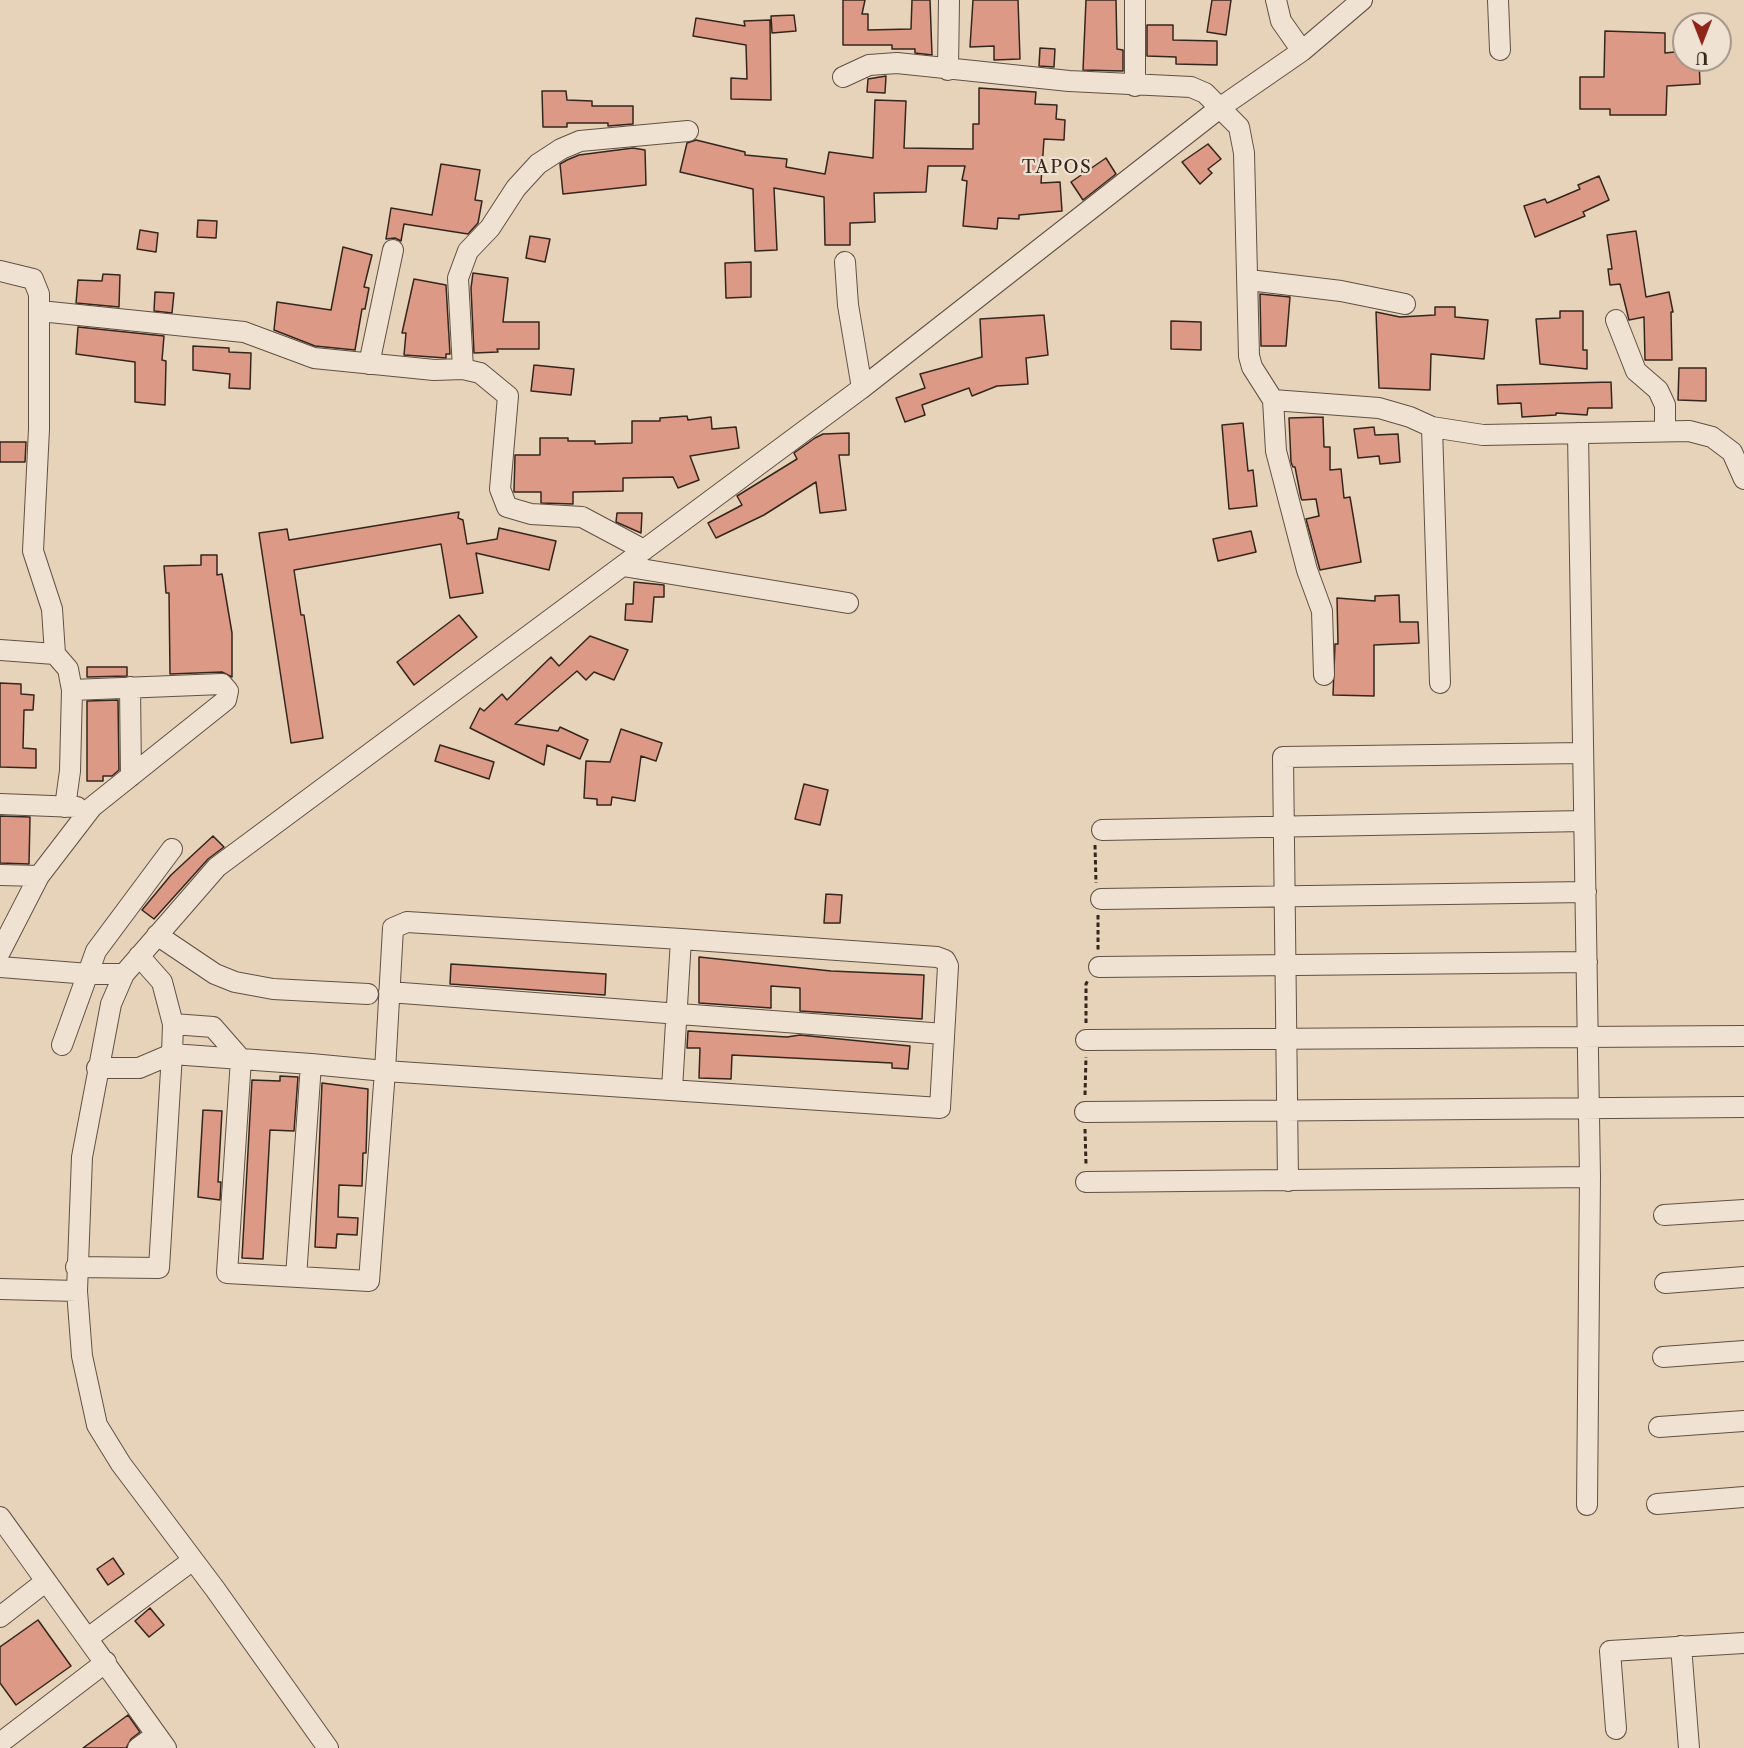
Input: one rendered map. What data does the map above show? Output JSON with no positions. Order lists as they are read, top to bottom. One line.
{"districts":["TAPOS"],"north":"bottom"}
